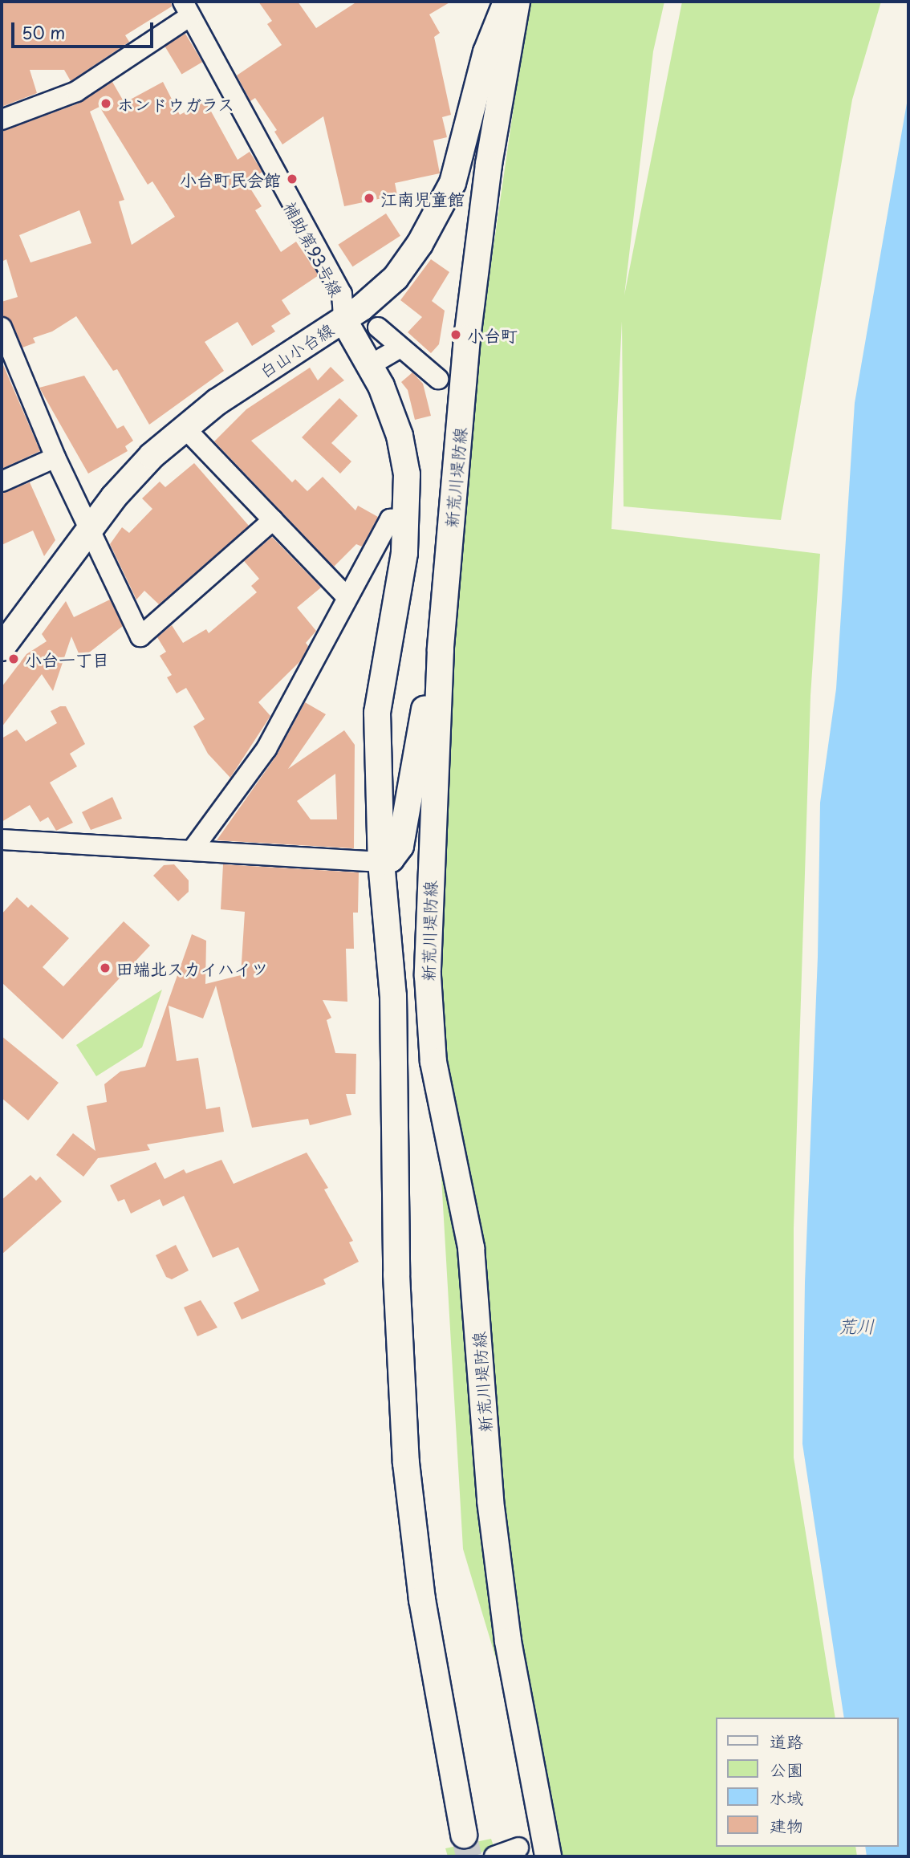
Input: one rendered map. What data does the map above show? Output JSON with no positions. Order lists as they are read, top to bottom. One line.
{"streets":{"main road":["白山小台線","新荒川堤防線"],"street":["補助第93号線"]},"crossings":[["補助第93号線","白山小台線"],["補助第93号線","新荒川堤防線"],["白山小台線","新荒川堤防線"]],"water":["荒川"],"places":["ホンドウガラス","小台町民会館","江南児童館","小台町","小台一丁目","田端北スカイハイツ"],"legend":["道路","公園","水域","建物"],"scale_bar":"50 m"}
